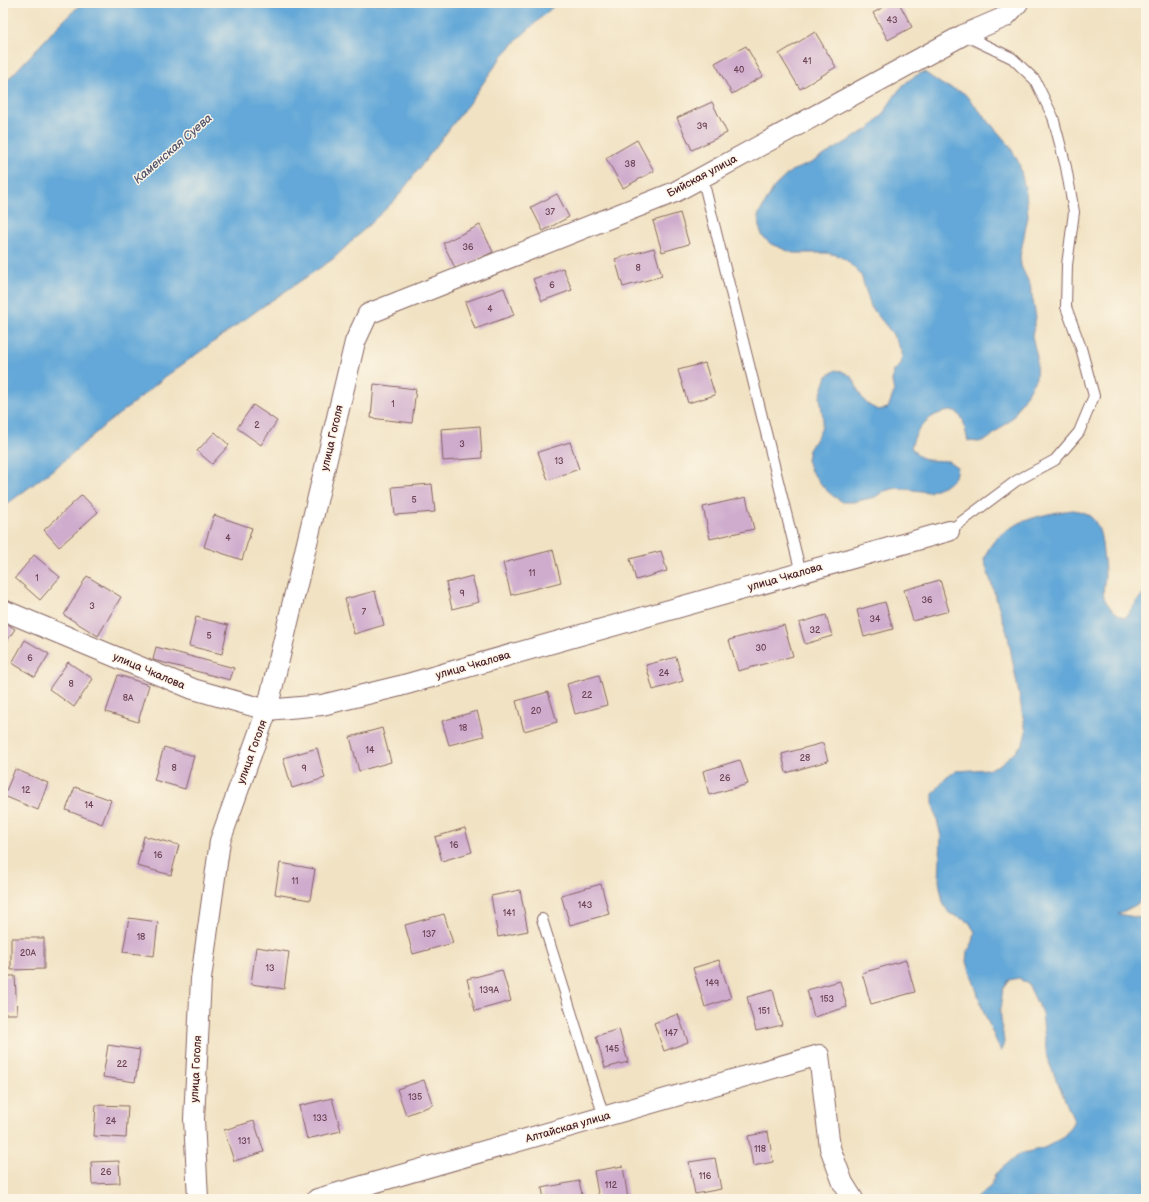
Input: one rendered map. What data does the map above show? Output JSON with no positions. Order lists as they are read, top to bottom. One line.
{"streets":{"street":["Бийская улица","улица Гоголя","улица Чкалова","Алтайская улица"]},"crossings":[["Бийская улица","улица Гоголя"],["улица Гоголя","улица Чкалова"]],"water":["Каменская Суева"],"house_numbers":["43","41","40","39","38","37","36","8","6","4","1","2","3","13","5","4","11","1","9","36","3","7","34","32","5","30","6","24","8","22","8А","20","18","14","28","8","9","26","12","14","16","16","11","143","141","137","18","20А","13","149","139А","153","151","147","145","22","135","133","24","131","118","26","116","112"]}
